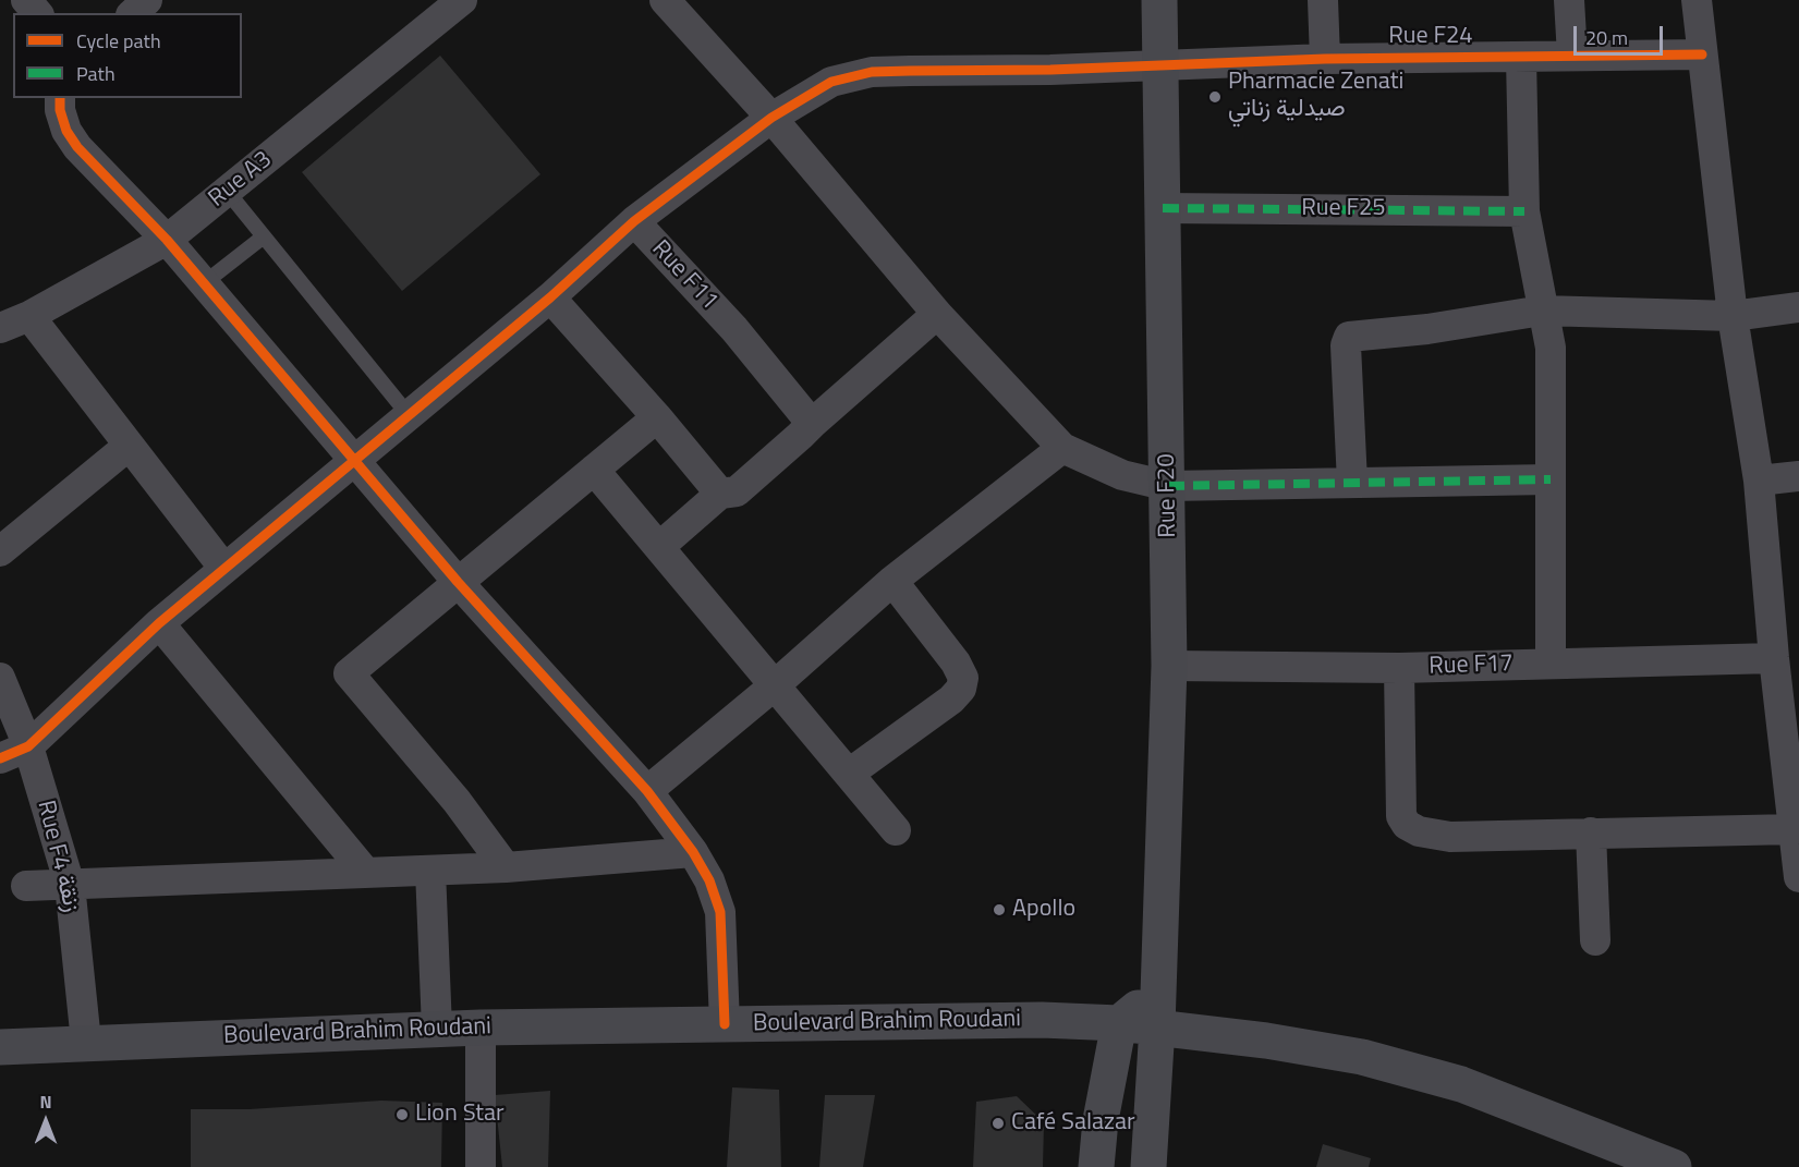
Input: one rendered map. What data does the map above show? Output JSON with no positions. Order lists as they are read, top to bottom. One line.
{"streets":{"main road":["Rue F20","Boulevard Brahim Roudani"],"street":["Rue F24","Rue A3","Rue F25","Rue F11","Rue F17","Rue F4 زنقة"]},"crossings":[["Rue F24","Rue F11"],["Rue F24","Rue F20"],["Rue F24","Rue F4 زنقة"],["Rue F25","Rue F20"],["Rue F20","Rue F17"],["Rue F4 زنقة","Boulevard Brahim Roudani"]],"places":["Pharmacie Zenati صيدلية زناتي","Apollo","Lion Star","Café Salazar"],"legend":["Cycle path","Path"],"scale_bar":"20 m","north":"top"}
